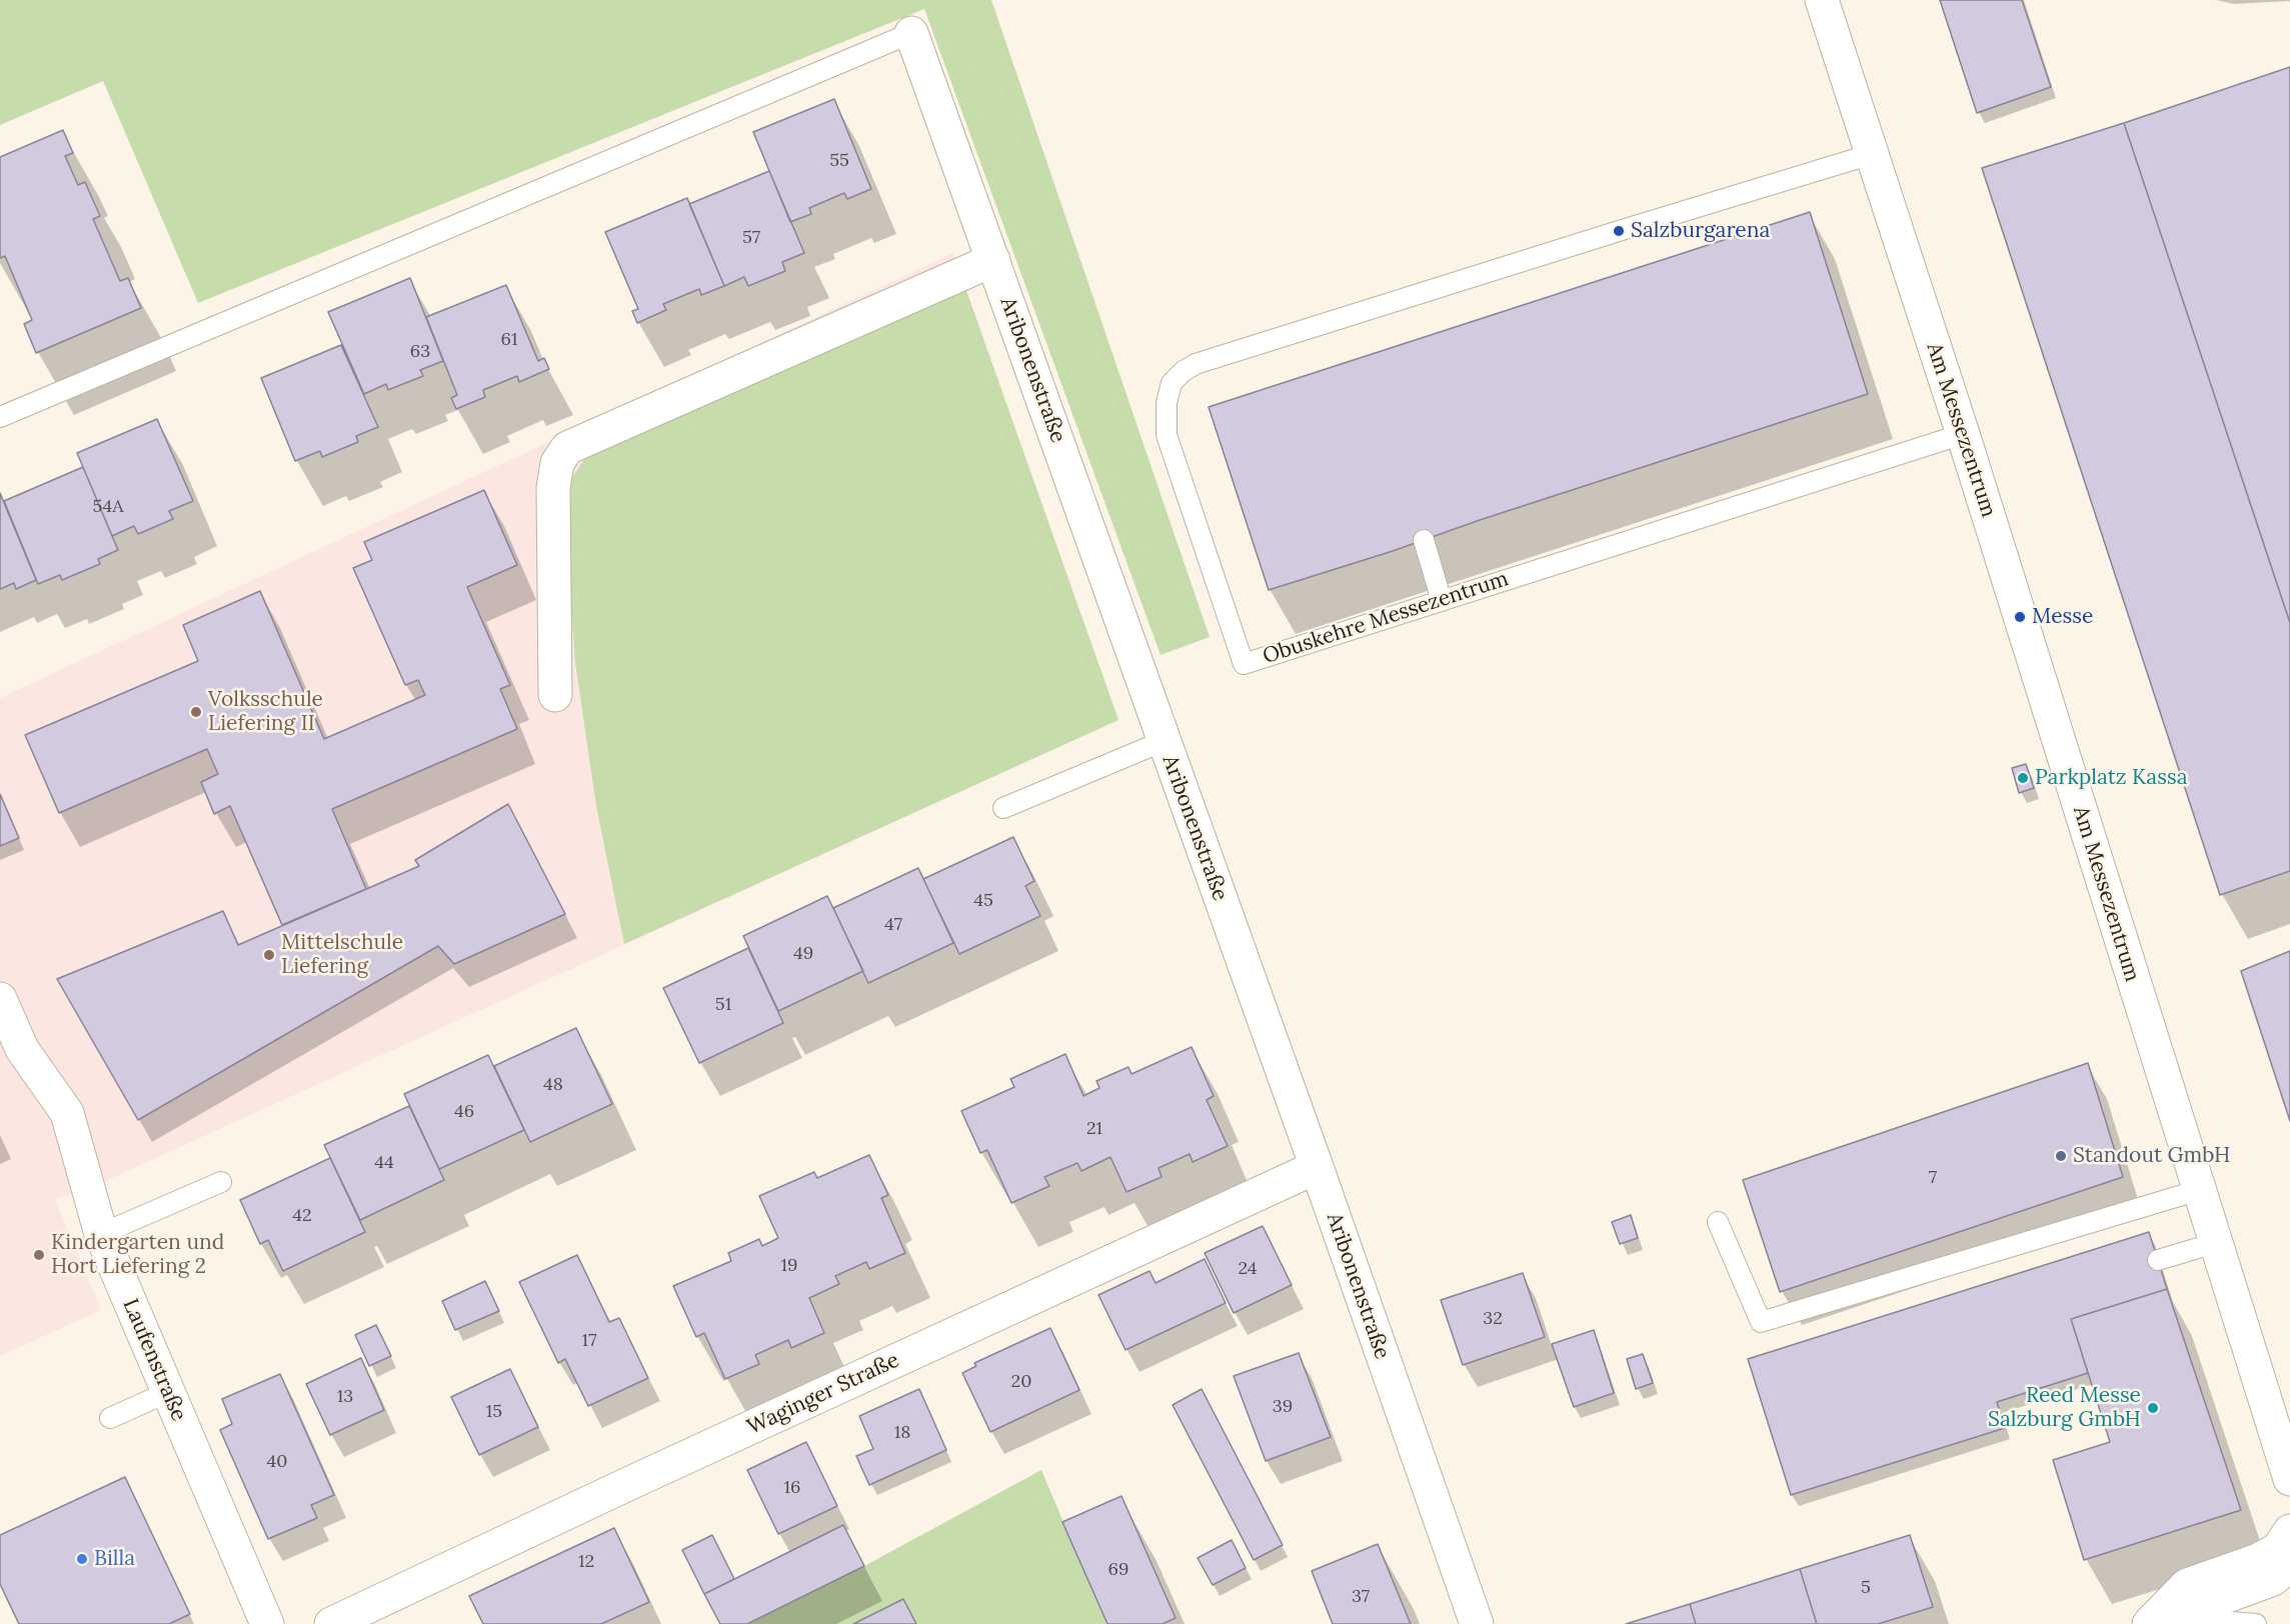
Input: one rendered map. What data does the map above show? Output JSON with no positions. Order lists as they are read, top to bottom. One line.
{"streets":{"street":["Aribonenstraße","Am Messezentrum","Laufenstraße","Waginger Straße"],"lane":["Obuskehre Messezentrum"]},"crossings":[["Aribonenstraße","Waginger Straße"],["Am Messezentrum","Obuskehre Messezentrum"]],"places":["Salzburgarena","Messe","Volksschule Liefering II","Parkplatz Kassa","Mittelschule Liefering","Standout GmbH","Kindergarten und Hort Liefering 2","Reed Messe Salzburg GmbH","Billa"],"house_numbers":["55","57","61","63","54A","45","47","49","51","48","46","21","44","7","42","19","24","32","17","20","13","39","15","18","40","16","12","69","5","37"]}
